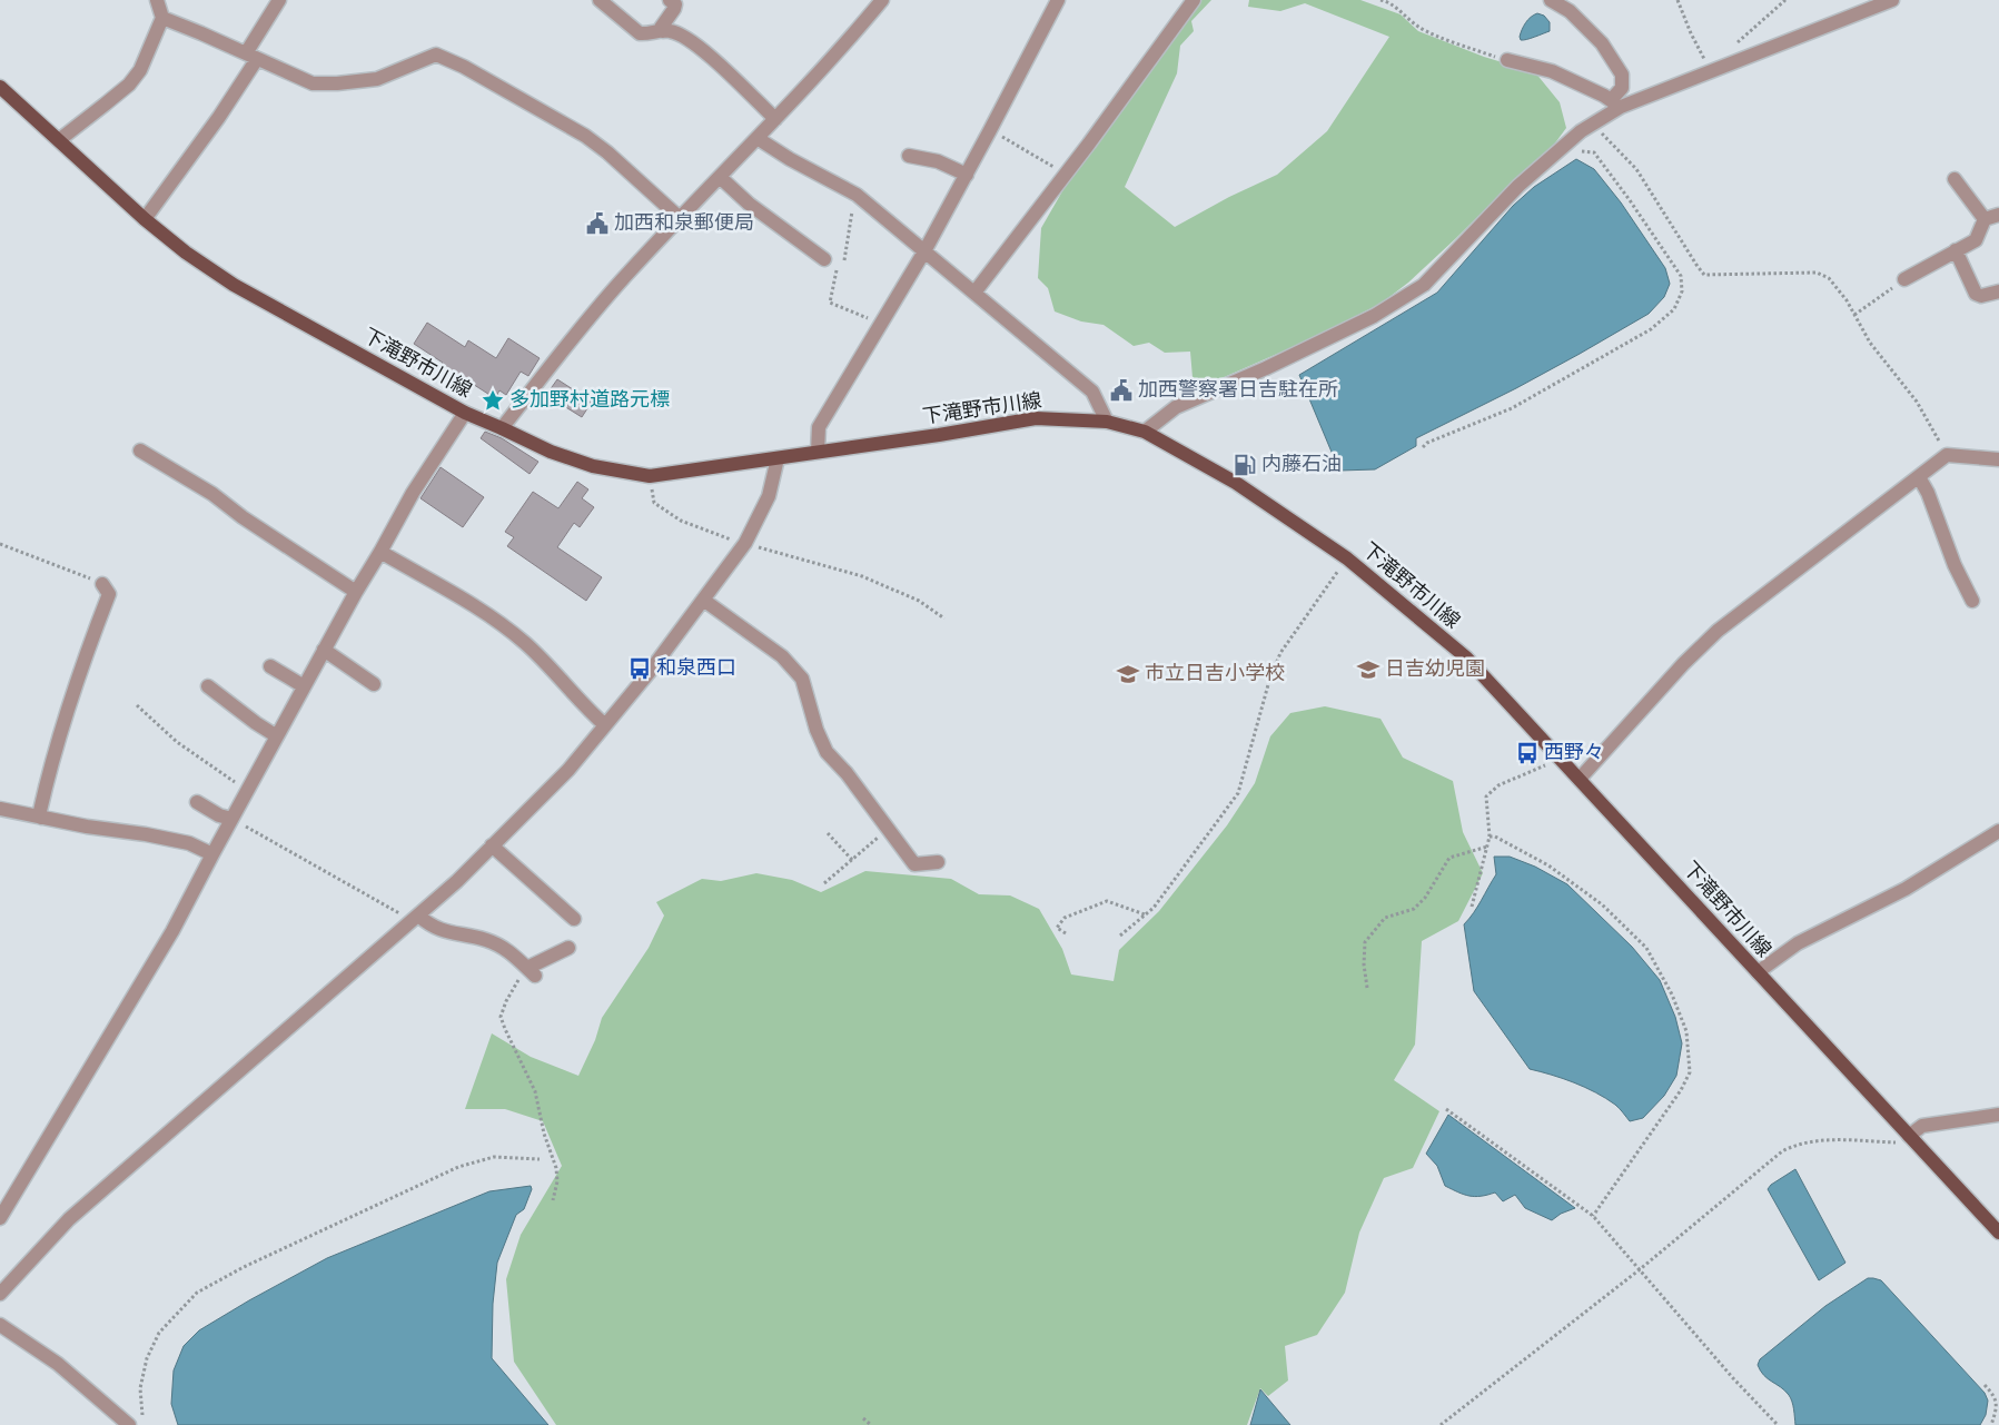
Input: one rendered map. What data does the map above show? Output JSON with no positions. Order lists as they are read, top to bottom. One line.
{"streets":{"main road":["下滝野市川線"]},"places":{"public building":["加西和泉郵便局","加西警察署日吉駐在所"],"place":["多加野村道路元標"],"fuel station":["内藤石油"],"bus stop":["和泉西口","西野々"],"school or university":["日吉幼児園","市立日吉小学校"]}}
